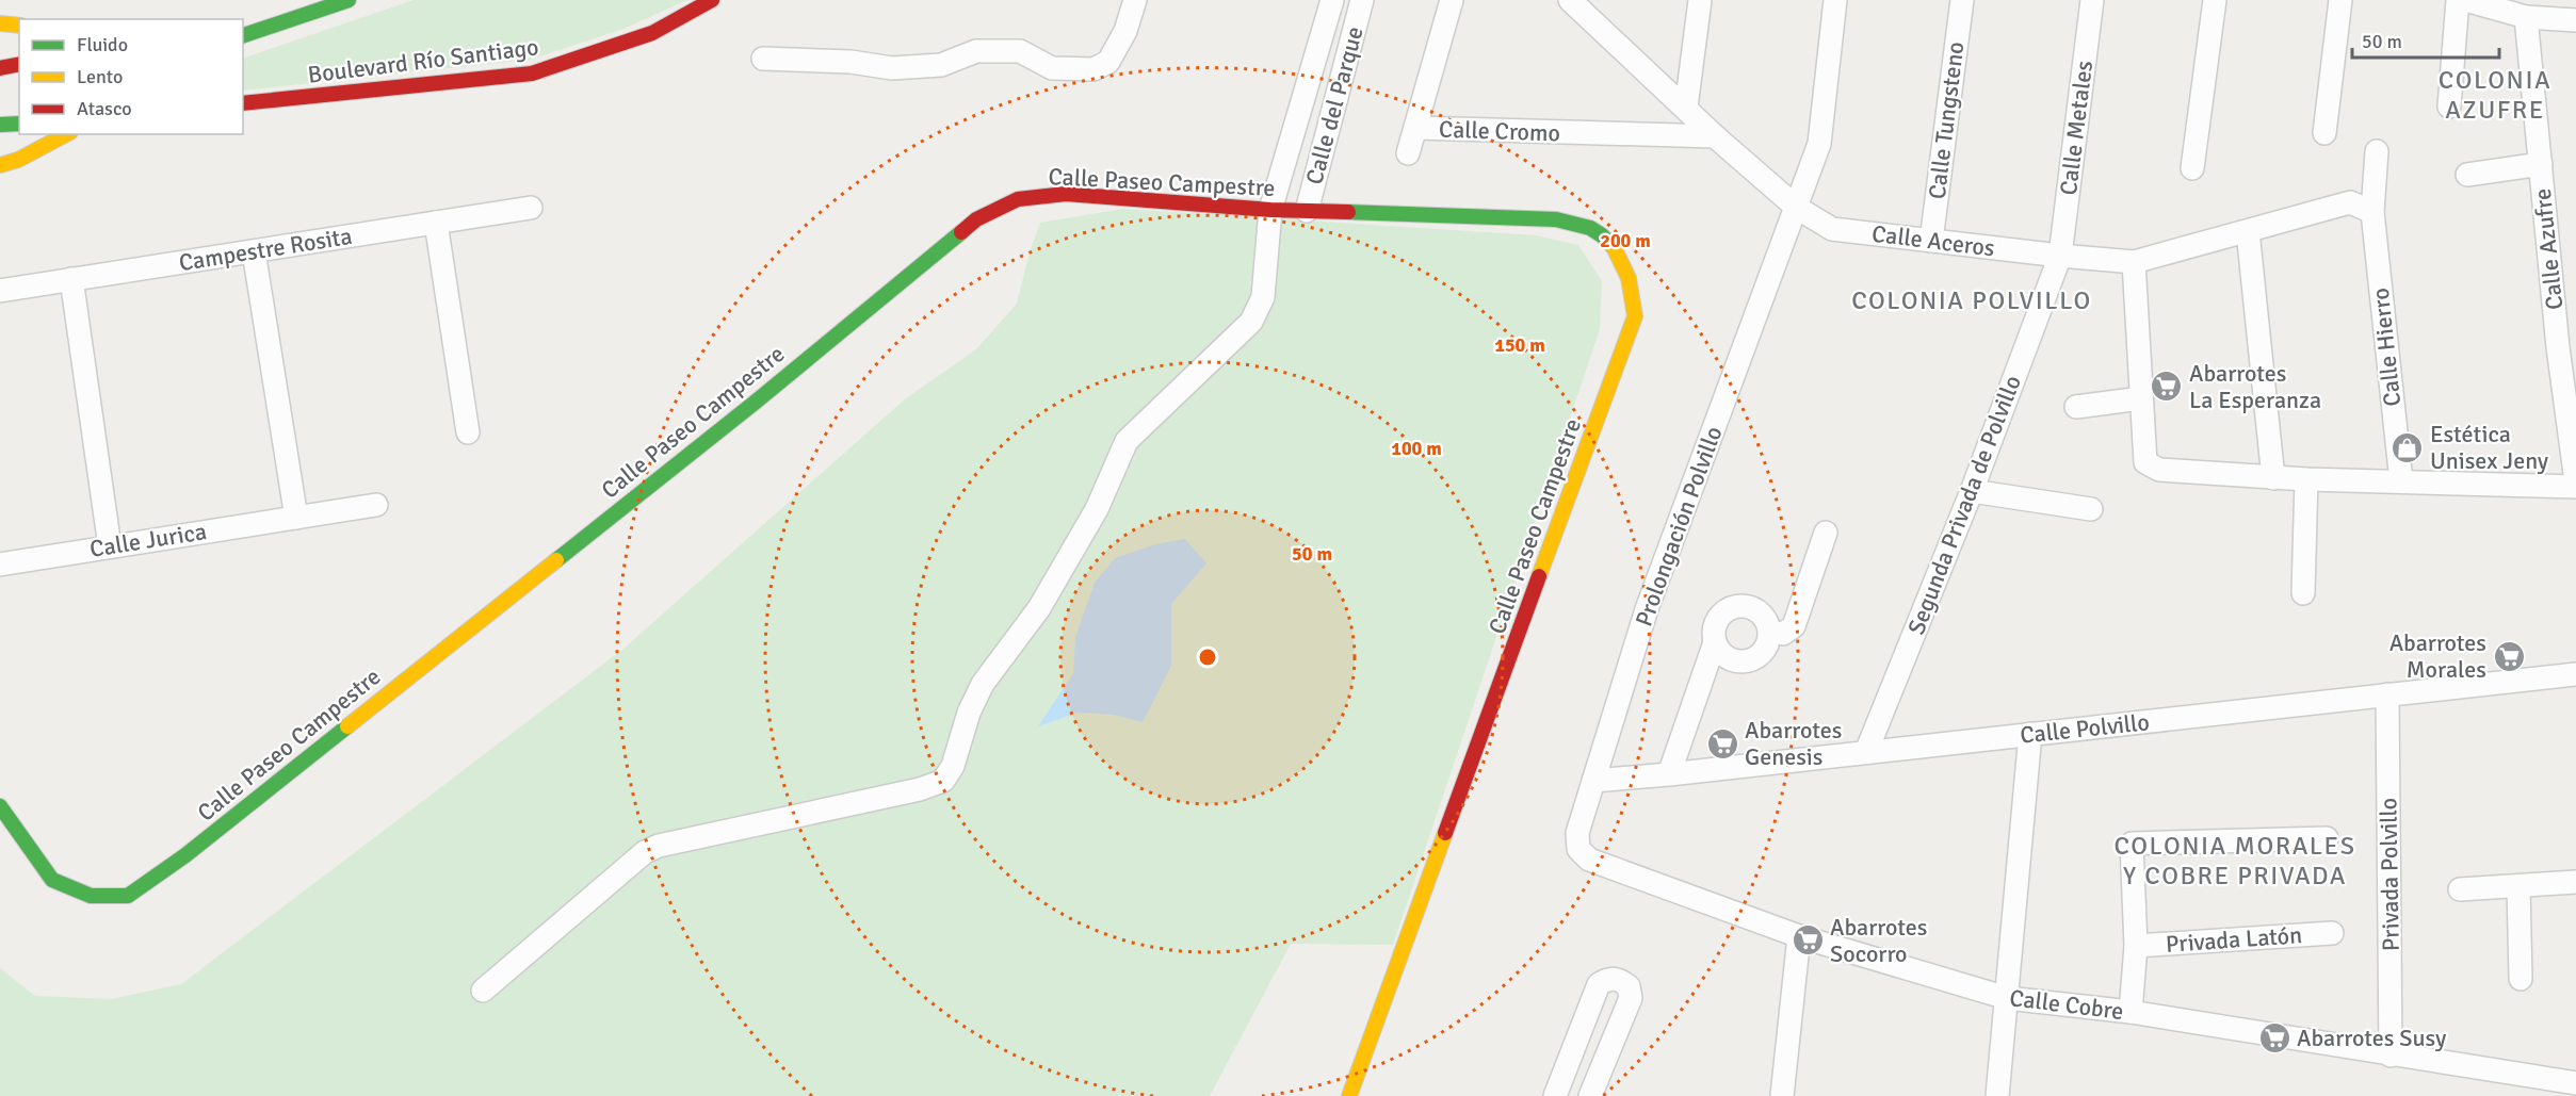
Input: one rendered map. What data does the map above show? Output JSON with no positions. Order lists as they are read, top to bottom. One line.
{"streets":{"street":["Boulevard Río Santiago","Calle del Parque","Calle Tungsteno","Calle Metales","Calle Cromo","Calle Paseo Campestre","Calle Aceros","Campestre Rosita","Calle Azufre","Calle Hierro","Segunda Privada de Polvillo","Prolongación Polvillo","Calle Jurica","Calle Polvillo","Privada Polvillo","Privada Latón","Calle Cobre"]},"crossings":[["Calle del Parque","Calle Paseo Campestre"],["Calle Tungsteno","Calle Aceros"],["Calle Metales","Calle Aceros"],["Calle Metales","Segunda Privada de Polvillo"],["Calle Cromo","Calle Aceros"],["Calle Aceros","Calle Hierro"],["Calle Aceros","Segunda Privada de Polvillo"],["Calle Aceros","Prolongación Polvillo"],["Segunda Privada de Polvillo","Calle Polvillo"],["Prolongación Polvillo","Calle Polvillo"],["Prolongación Polvillo","Calle Cobre"],["Calle Polvillo","Privada Polvillo"],["Privada Polvillo","Calle Cobre"]],"districts":["COLONIA AZUFRE","COLONIA POLVILLO","COLONIA MORALES Y COBRE PRIVADA"],"places":{"supermarket":["Abarrotes La Esperanza","Abarrotes Morales","Abarrotes Genesis","Abarrotes Socorro","Abarrotes Susy"],"shop":["Estética Unisex Jeny"]},"legend":["Fluido","Lento","Atasco"],"scale_bar":"50 m","rings":["200 m","150 m","100 m","50 m"]}
